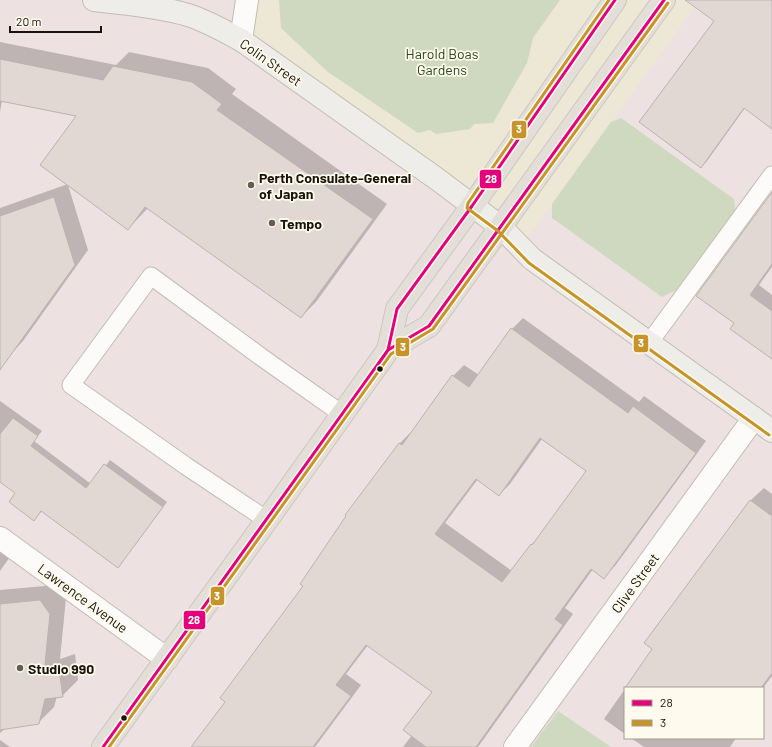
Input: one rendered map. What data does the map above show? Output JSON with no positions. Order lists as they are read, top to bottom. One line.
{"streets":{"street":["Colin Street","Clive Street","Lawrence Avenue"]},"crossings":[["Colin Street","Clive Street"]],"parks":["Harold Boas Gardens"],"places":["Perth Consulate-General of Japan","Tempo","Studio 990"],"lines":["transit line 28","transit line 3"],"legend":["28","3"],"scale_bar":"20 m"}
